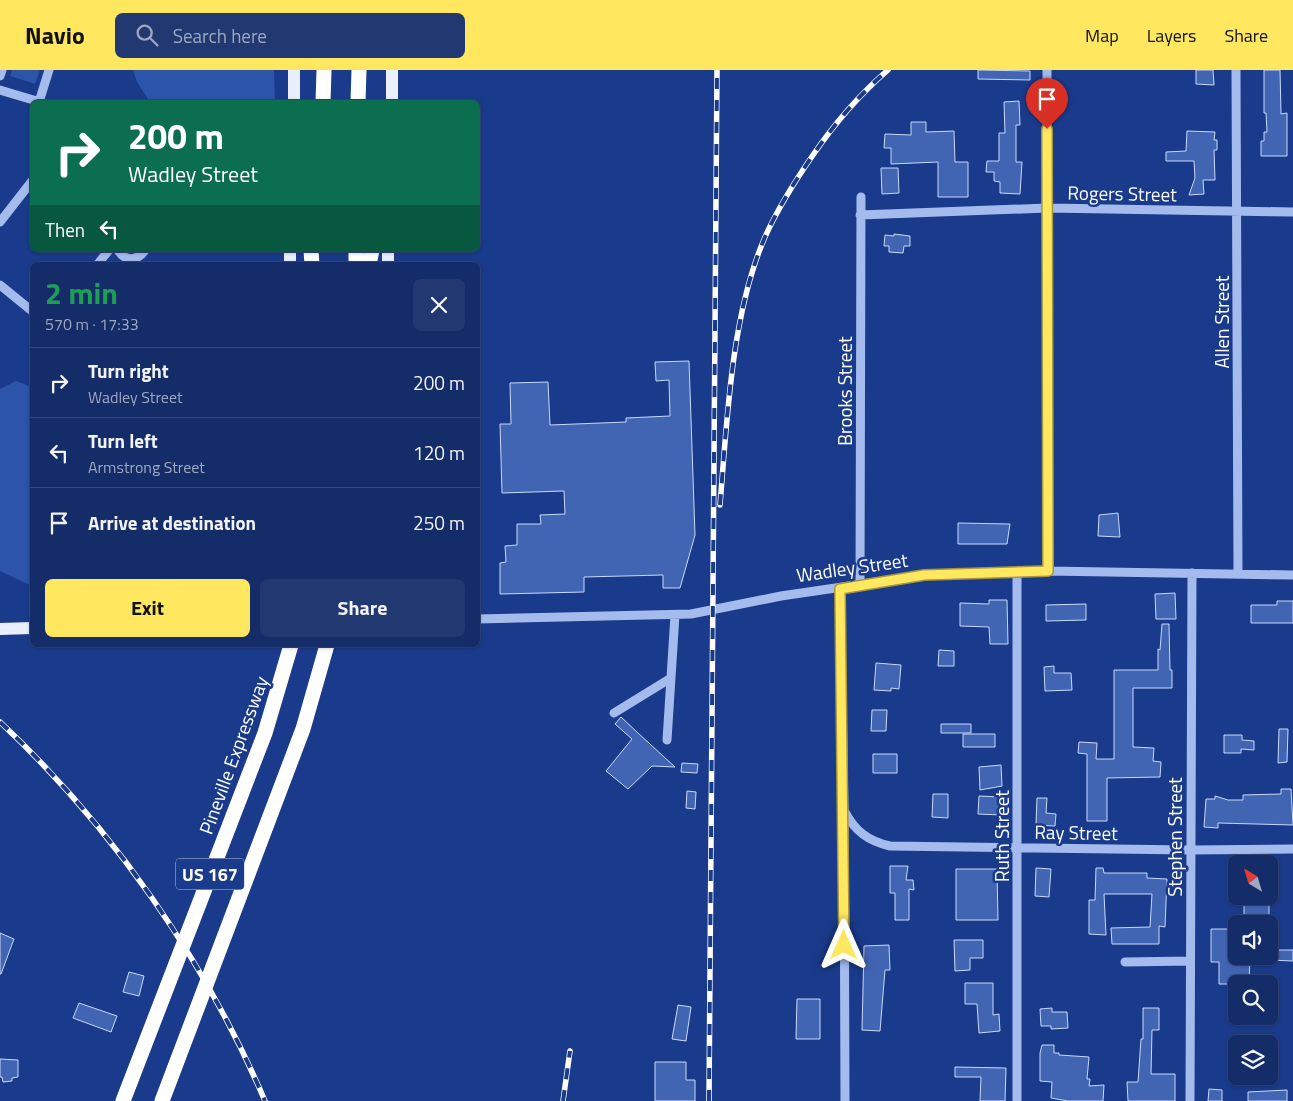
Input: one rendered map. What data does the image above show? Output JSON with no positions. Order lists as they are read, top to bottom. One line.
{"streets":{"highway":["Pineville Expressway","US 167"],"street":["Rogers Street","Allen Street","Brooks Street","Wadley Street","Ray Street","Ruth Street","Stephen Street"]},"crossings":[["Rogers Street","Allen Street"],["Rogers Street","Brooks Street"],["Allen Street","Wadley Street"],["Brooks Street","Wadley Street"],["Wadley Street","Ruth Street"],["Wadley Street","Stephen Street"],["Ray Street","Ruth Street"],["Ray Street","Stephen Street"]],"north":"top left","page":{"header":"Navio","search":"Search here","nav":["Map","Layers","Share"],"turn":["200 m","Wadley Street"],"then":"Then","heading":["2 min","570 m · 17:33"],"list":[{"name":"Turn right","note":"Wadley Street","value":"200 m"},{"name":"Turn left","note":"Armstrong Street","value":"120 m"},{"name":"Arrive at destination","value":"250 m"}],"buttons":["Exit","Share"]}}
